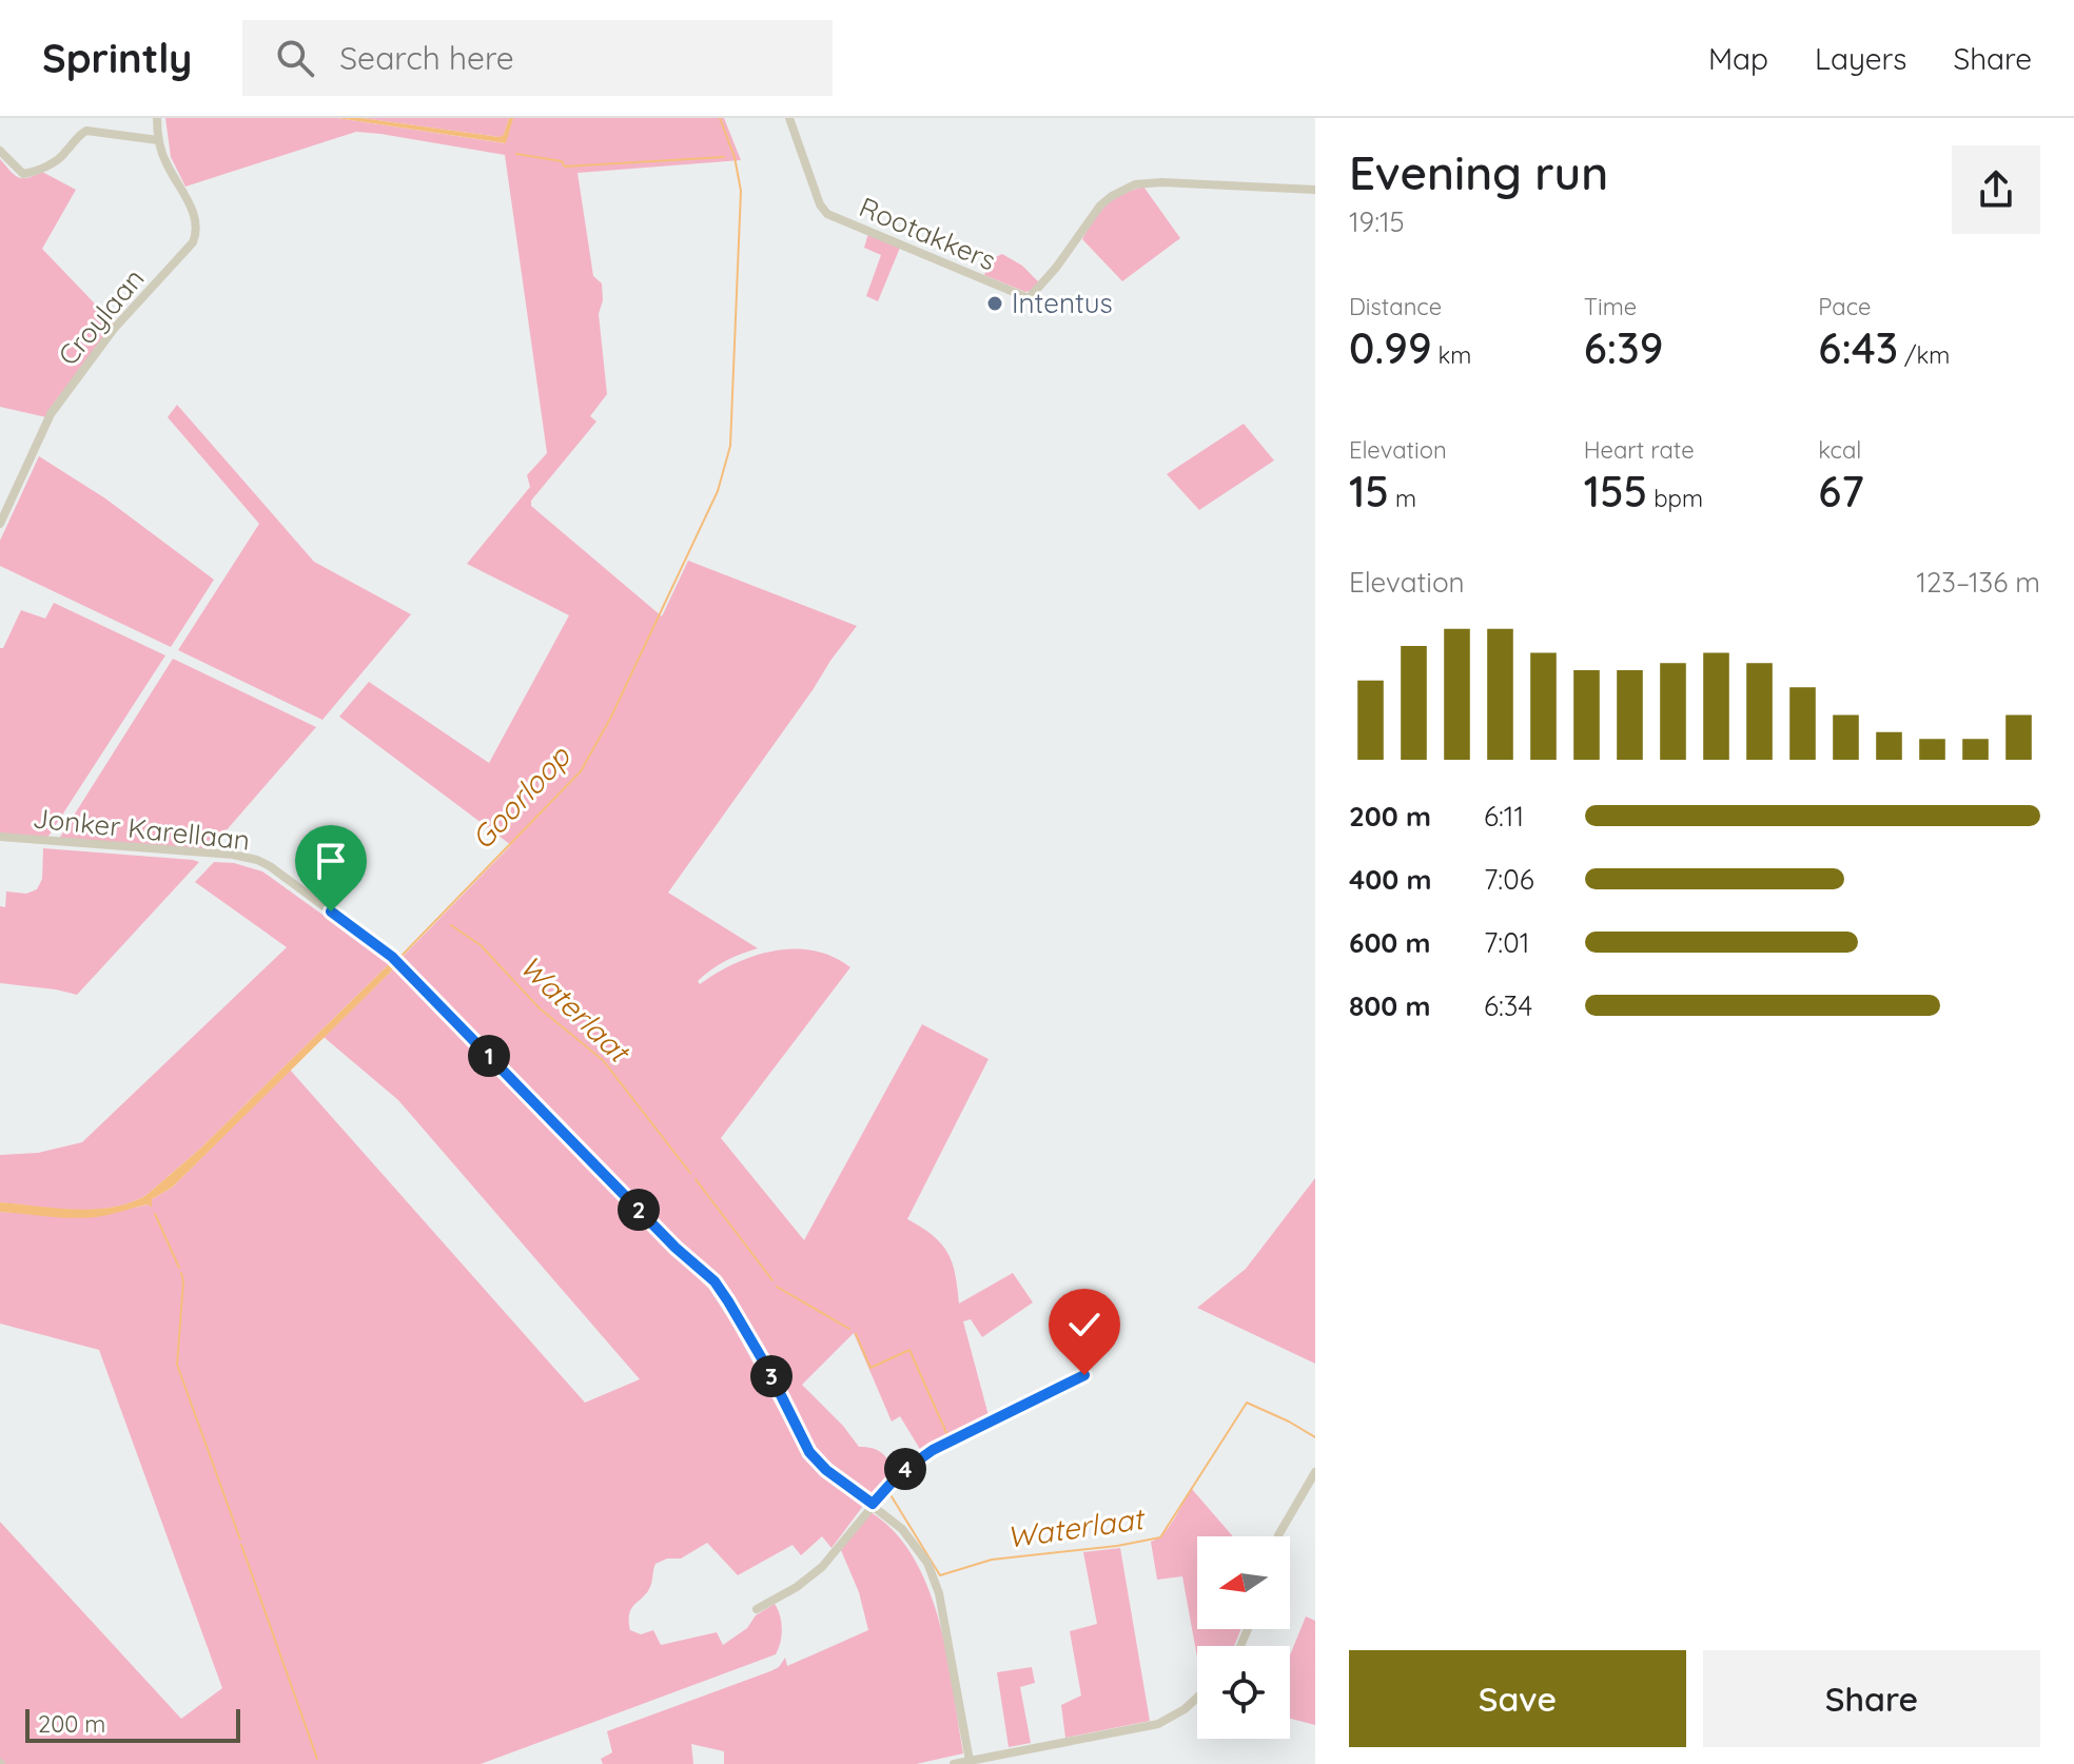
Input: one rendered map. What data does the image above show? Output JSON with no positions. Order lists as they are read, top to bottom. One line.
{"streets":{"street":["Rootakkers","Croylaan","Jonker Karellaan"]},"water":["Goorloop","Waterlaat"],"places":["Intentus"],"scale_bar":"200 m","north":"left","page":{"header":"Sprintly","search":"Search here","nav":["Map","Layers","Share"],"heading":["Evening run","19:15"],"stats":[["Distance","0.99 km"],["Time","6:39"],["Pace","6:43 /km"],["Elevation","15 m"],["Heart rate","155 bpm"],["kcal","67"]],"chart":["Elevation","123–136 m"],"list":[{"name":"200 m","note":"6:11"},{"name":"400 m","note":"7:06"},{"name":"600 m","note":"7:01"},{"name":"800 m","note":"6:34"}],"pins":["1","2","3","4"],"buttons":["Save","Share"],"scale":"200 m"}}
